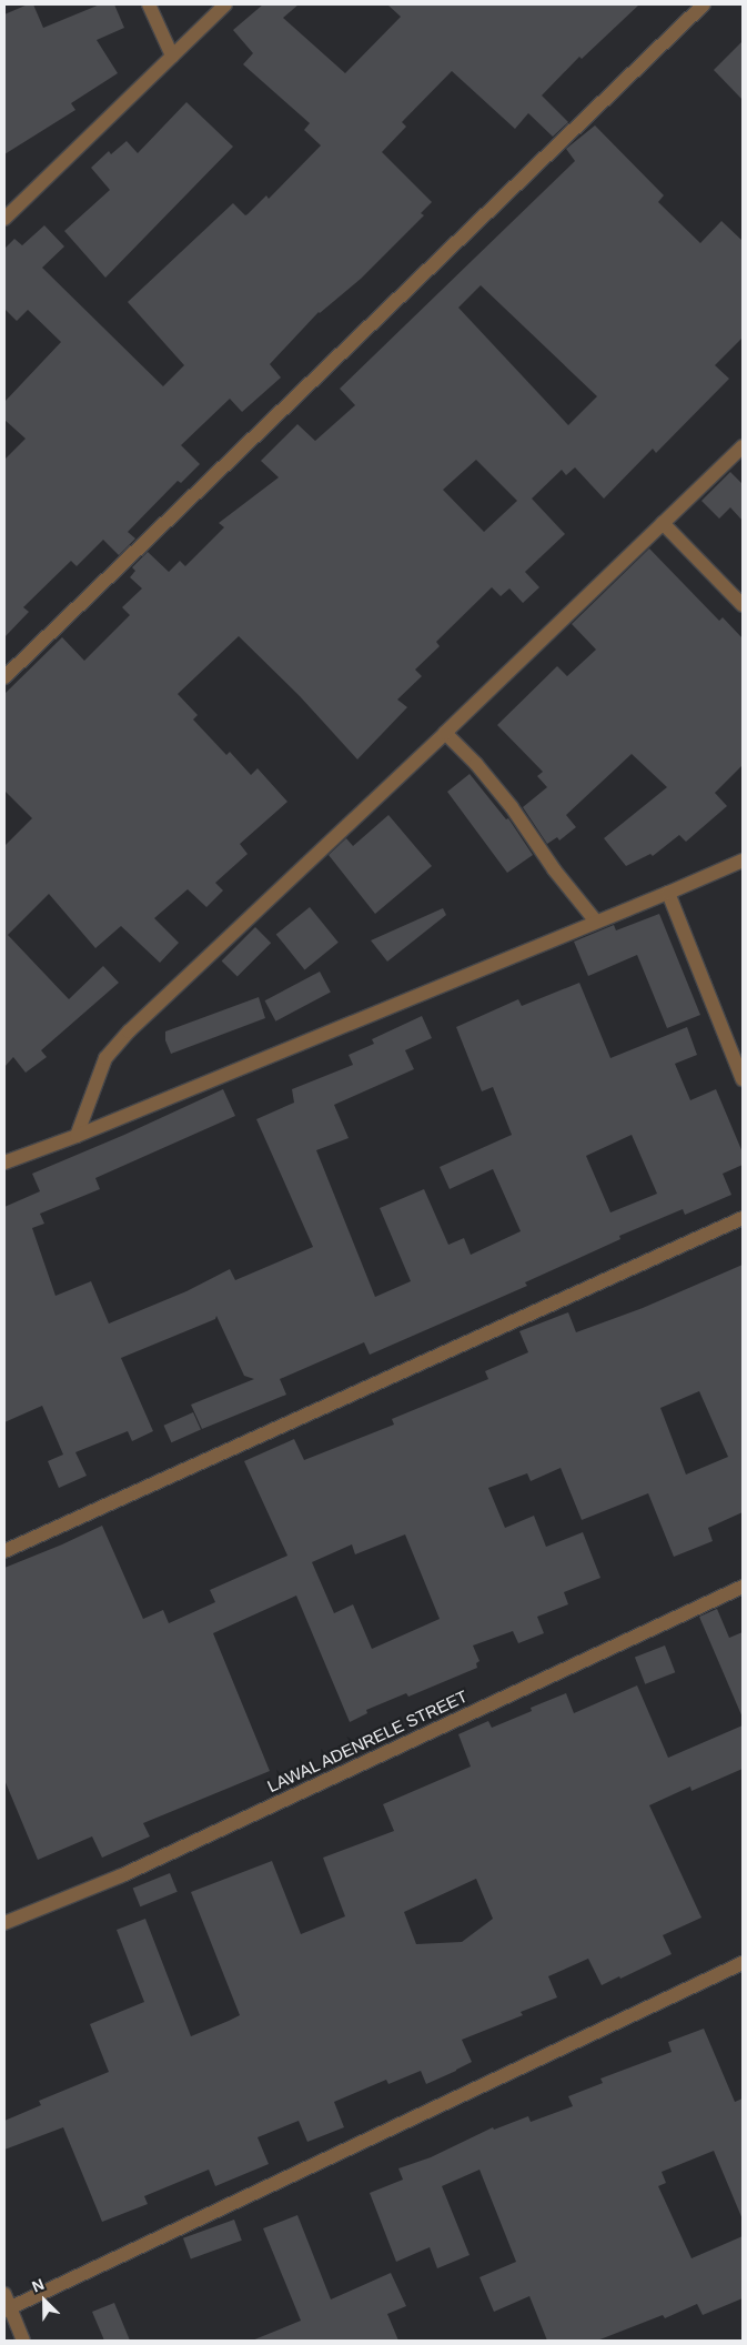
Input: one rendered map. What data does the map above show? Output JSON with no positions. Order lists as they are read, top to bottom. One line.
{"streets":{"street":["LAWAL ADENRELE STREET"]},"north":"top left"}
